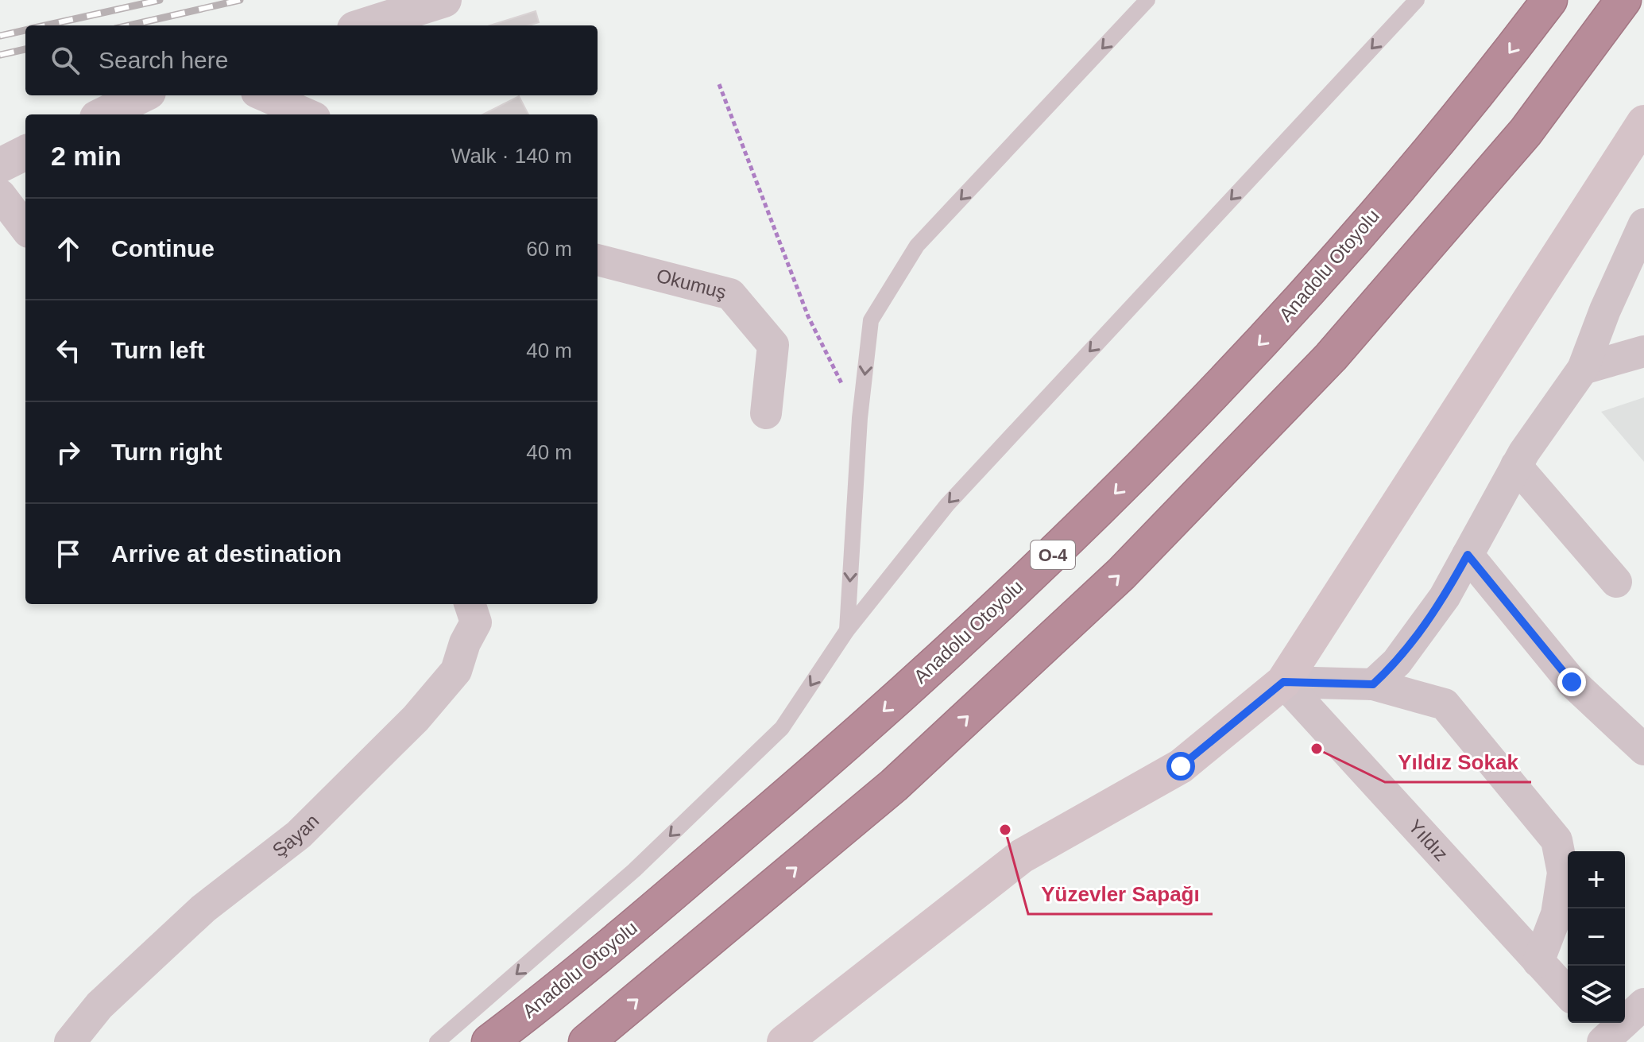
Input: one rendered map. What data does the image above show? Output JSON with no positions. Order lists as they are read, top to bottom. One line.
{"streets":{"highway":["Anadolu Otoyolu","O-4"],"street":["Okumuş","Şayan","Yıldız"]},"places":["Yıldız Sokak","Yüzevler Sapağı"],"page":{"search":"Search here","heading":["2 min","Walk · 140 m"],"list":[["Continue","60 m"],["Turn left","40 m"],["Turn right","40 m"],"Arrive at destination"],"map_buttons":["+","−"]}}
